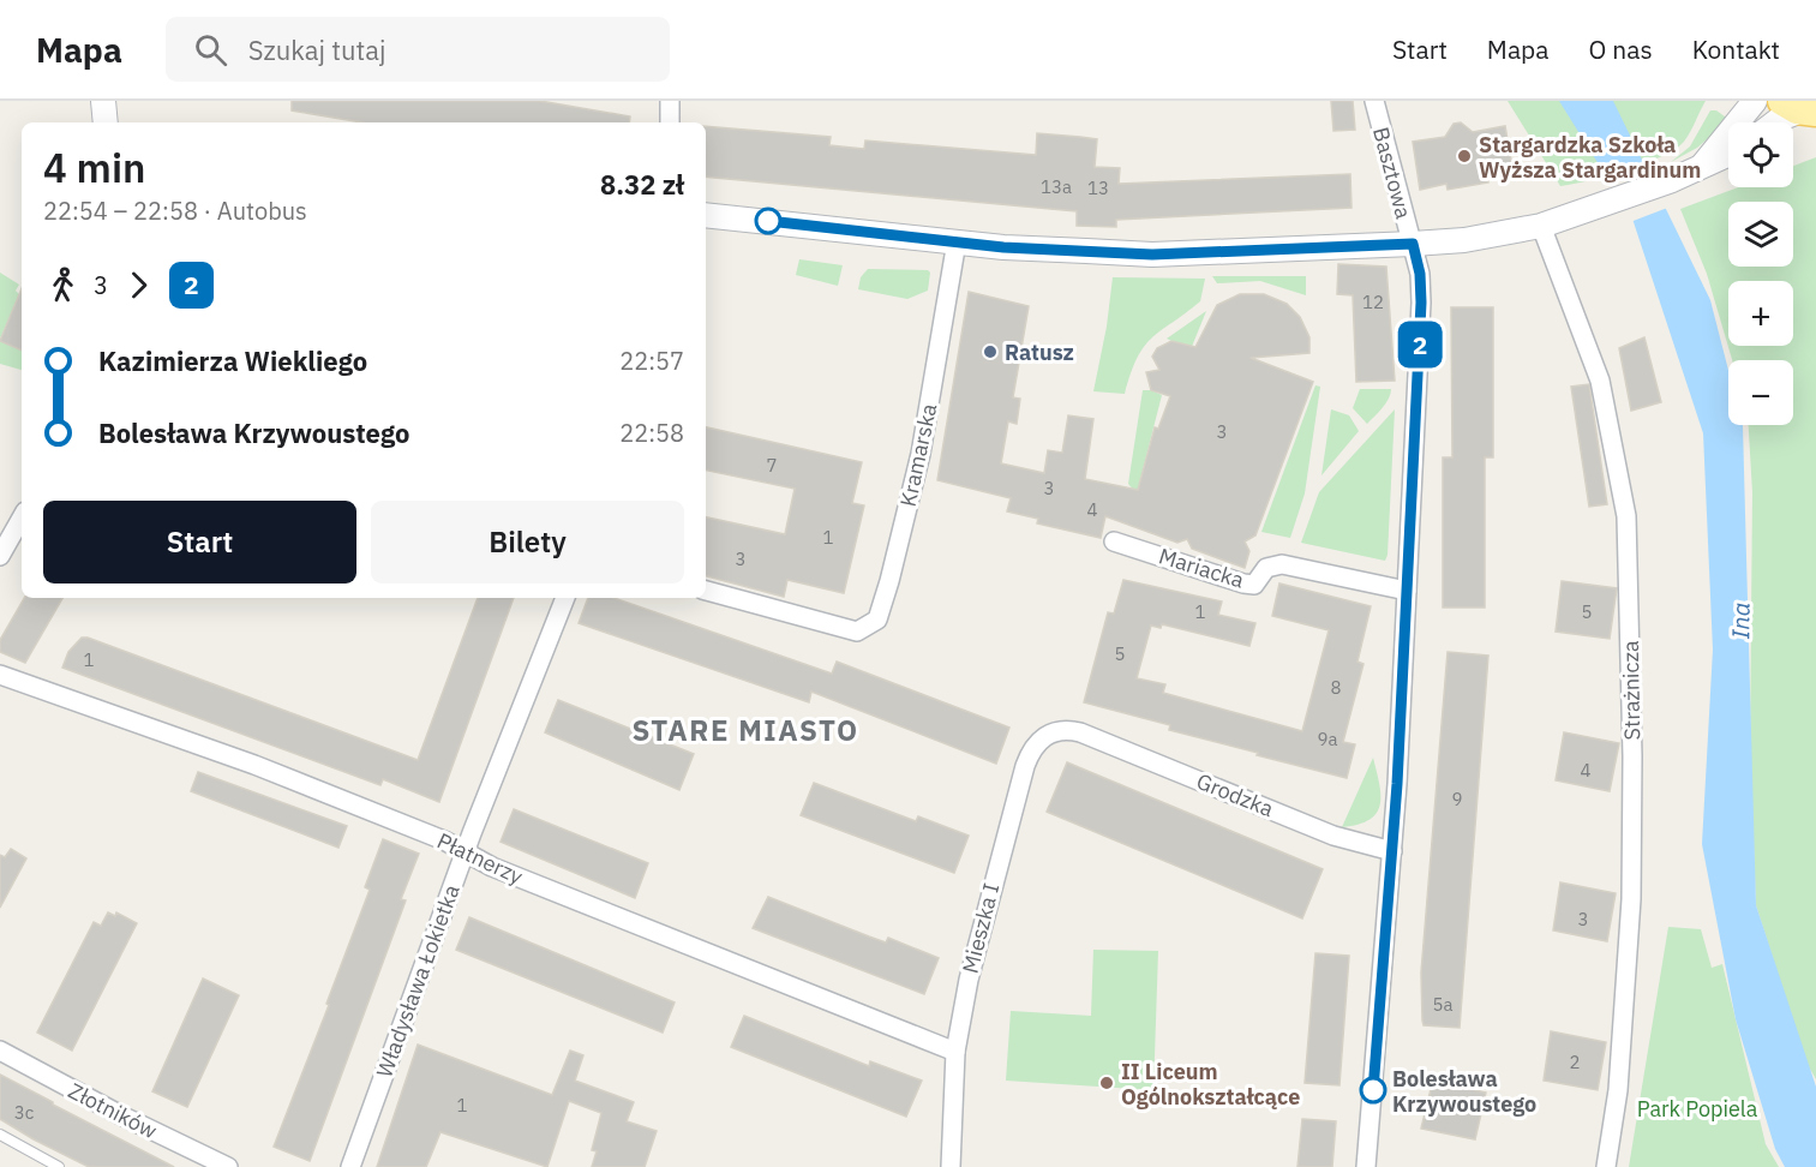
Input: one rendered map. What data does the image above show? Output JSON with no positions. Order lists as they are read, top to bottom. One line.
{"streets":{"street":["Basztowa","Kramarska","Mariacka","Strażnicza","Grodzka","Płatnerzy","Mieszka I","Władysława Łokietka","Złotników"]},"crossings":[["Grodzka","Mieszka I"],["Płatnerzy","Mieszka I"],["Płatnerzy","Władysława Łokietka"]],"districts":["STARE MIASTO"],"water":["Ina"],"parks":["Park Popiela"],"places":["Stargardzka Szkoła Wyższa Stargardinum","Ratusz","II Liceum Ogólnokształcące","Bolesława Krzywoustego"],"lines":["bus line 2"],"house_numbers":["13a","13","12","3","7","3","4","1","3","1","5","5","1","8","9a","4","9","3","5a","2","1","3c"],"page":{"header":"Mapa","search":"Szukaj tutaj","nav":["Start","Mapa","O nas","Kontakt"],"on_map":"2","map_buttons":["+","−"],"heading":["4 min","22:54 – 22:58 · Autobus","8.32 zł"],"legs":["3","2"],"list":[{"name":"Kazimierza Wiekliego","value":"22:57"},{"name":"Bolesława Krzywoustego","value":"22:58"}],"buttons":["Start","Bilety"]}}
